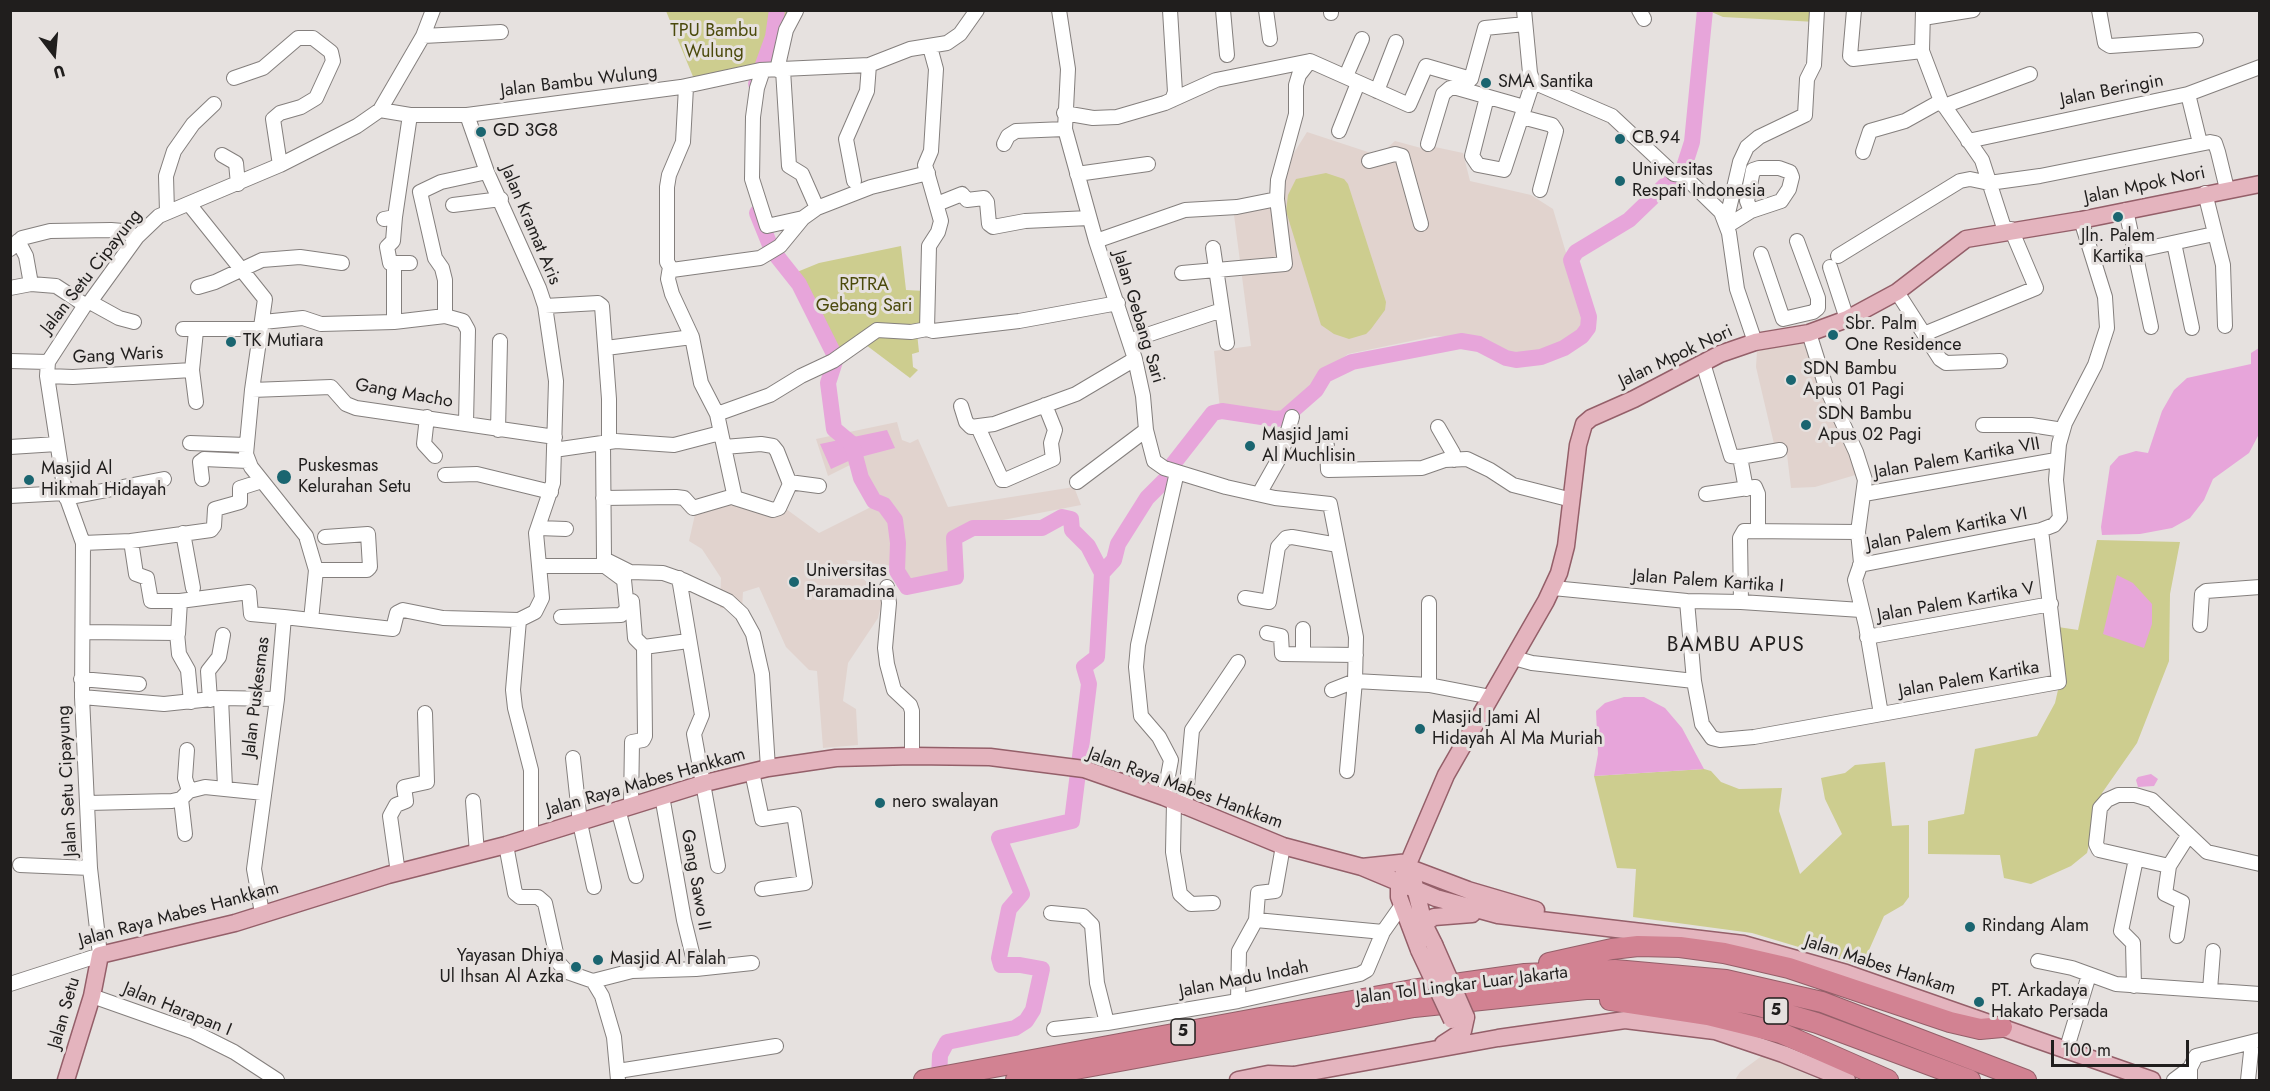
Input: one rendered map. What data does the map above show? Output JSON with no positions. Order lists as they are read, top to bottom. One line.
{"streets":{"highway":["Jalan Tol Lingkar Luar Jakarta","5"],"main road":["Jalan Mpok Nori","Jalan Raya Mabes Hankkam","Jalan Mabes Hankam","Jalan Setu"],"street":["Jalan Bambu Wulung","Jalan Beringin","Jalan Kramat Aris","Jalan Setu Cipayung","Jalan Gebang Sari","Gang Waris","Gang Macho","Jalan Palem Kartika VII","Jalan Palem Kartika VI","Jalan Palem Kartika I","Jalan Palem Kartika V","Jalan Palem Kartika","Jalan Puskesmas","Gang Sawo II","Jalan Madu Indah","Jalan Harapan I"]},"crossings":[["Jalan Bambu Wulung","Jalan Kramat Aris"],["Jalan Bambu Wulung","Jalan Setu Cipayung"],["Jalan Mpok Nori","Jalan Palem Kartika I"],["Jalan Mpok Nori","Jalan Mabes Hankam"],["Jalan Mpok Nori","Jalan Madu Indah"],["Jalan Kramat Aris","Gang Macho"],["Jalan Kramat Aris","Jalan Puskesmas"],["Jalan Setu Cipayung","Gang Waris"],["Jalan Setu Cipayung","Jalan Raya Mabes Hankkam"],["Jalan Setu Cipayung","Jalan Setu"],["Jalan Palem Kartika VI","Jalan Palem Kartika"],["Jalan Palem Kartika V","Jalan Palem Kartika"],["Jalan Puskesmas","Jalan Raya Mabes Hankkam"],["Jalan Raya Mabes Hankkam","Gang Sawo II"],["Jalan Raya Mabes Hankkam","Jalan Setu"],["Jalan Mabes Hankam","Jalan Madu Indah"],["Jalan Harapan I","Jalan Setu"]],"districts":["BAMBU APUS"],"parks":["TPU Bambu Wulung","RPTRA Gebang Sari"],"places":["SMA Santika","GD 3G8","CB.94","Universitas Respati Indonesia","Jln. Palem Kartika","Sbr. Palm One Residence","TK Mutiara","SDN Bambu Apus 01 Pagi","SDN Bambu Apus 02 Pagi","Masjid Jami Al Muchlisin","Puskesmas Kelurahan Setu","Masjid Al Hikmah Hidayah","Universitas Paramadina","Masjid Jami Al Hidayah Al Ma Muriah","nero swalayan","Rindang Alam","Masjid Al Falah","Yayasan Dhiya Ul Ihsan Al Azka","PT. Arkadaya Hakato Persada"],"scale_bar":"100 m","north":"bottom"}
